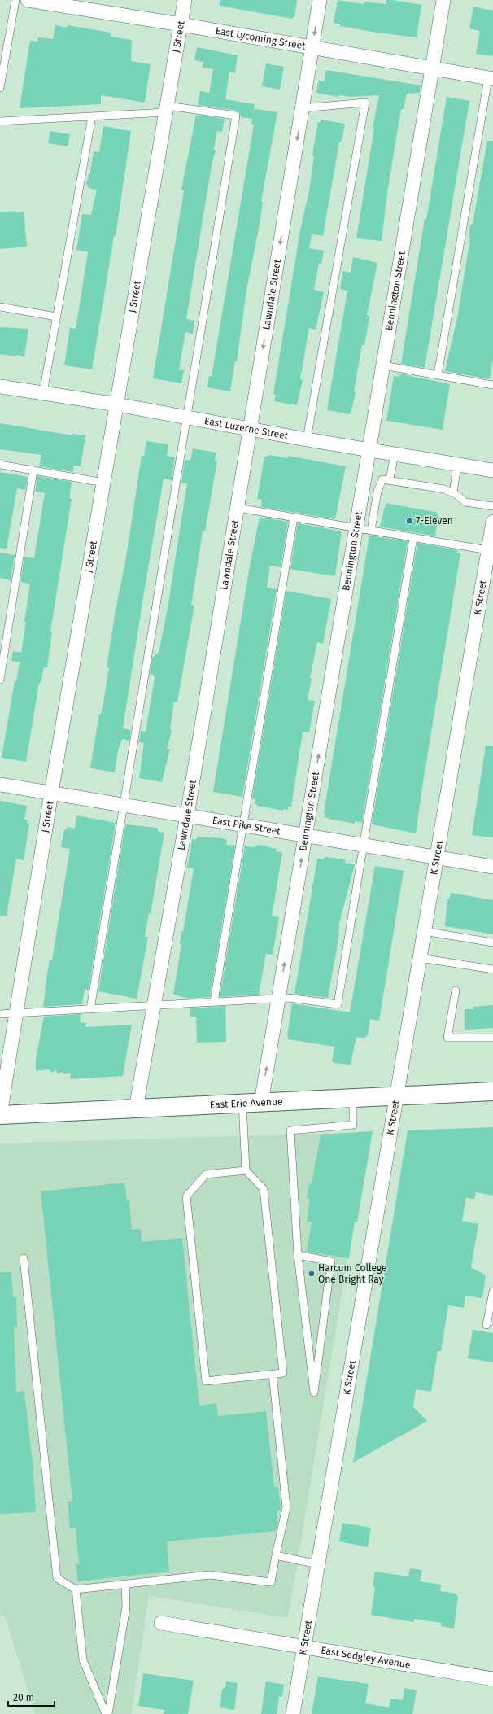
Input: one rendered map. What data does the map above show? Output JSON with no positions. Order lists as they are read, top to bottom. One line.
{"streets":{"main road":["East Erie Avenue"],"street":["J Street","East Lycoming Street","Bennington Street","Lawndale Street","East Luzerne Street","K Street","East Pike Street","East Sedgley Avenue"]},"crossings":[["J Street","East Lycoming Street"],["J Street","East Luzerne Street"],["J Street","East Pike Street"],["J Street","East Erie Avenue"],["East Lycoming Street","Bennington Street"],["East Lycoming Street","Lawndale Street"],["Bennington Street","East Luzerne Street"],["Bennington Street","East Pike Street"],["Bennington Street","East Erie Avenue"],["Lawndale Street","East Luzerne Street"],["Lawndale Street","East Pike Street"],["Lawndale Street","East Erie Avenue"],["K Street","East Pike Street"],["K Street","East Erie Avenue"],["K Street","East Sedgley Avenue"]],"one_way":["Bennington Street"],"places":["7-Eleven","Harcum College One Bright Ray"],"scale_bar":"20 m"}
